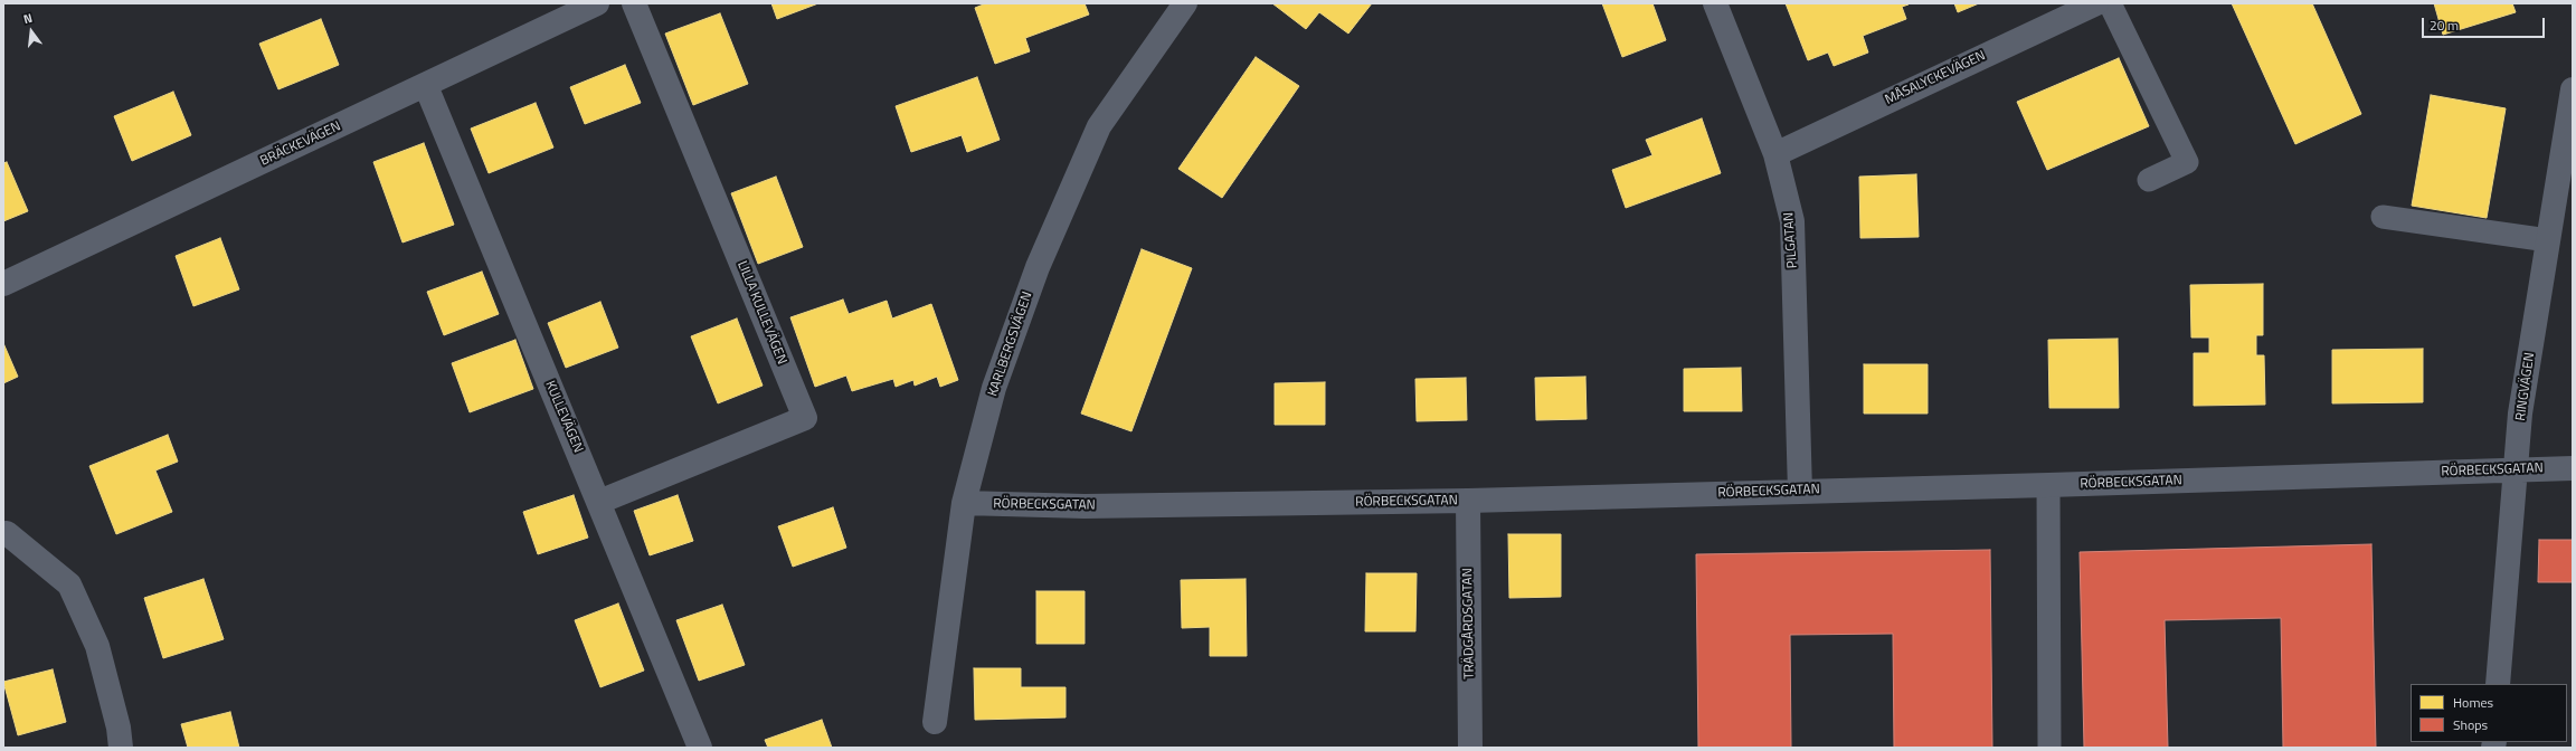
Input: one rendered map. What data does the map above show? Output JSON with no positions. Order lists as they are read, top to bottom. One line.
{"streets":{"street":["MÅSALYCKEVÄGEN","BRÄCKEVÄGEN","PILGATAN","LILLA KULLEVÄGEN","KARLBERGSVÄGEN","RINGVÄGEN","KULLEVÄGEN","RÖRBECKSGATAN","TRÄDGÅRDSGATAN"]},"crossings":[["MÅSALYCKEVÄGEN","PILGATAN"],["BRÄCKEVÄGEN","KULLEVÄGEN"],["PILGATAN","RÖRBECKSGATAN"],["LILLA KULLEVÄGEN","KULLEVÄGEN"],["KARLBERGSVÄGEN","RÖRBECKSGATAN"],["RINGVÄGEN","RÖRBECKSGATAN"],["RÖRBECKSGATAN","TRÄDGÅRDSGATAN"]],"legend":["Homes","Shops"],"scale_bar":"20 m","north":"top"}
